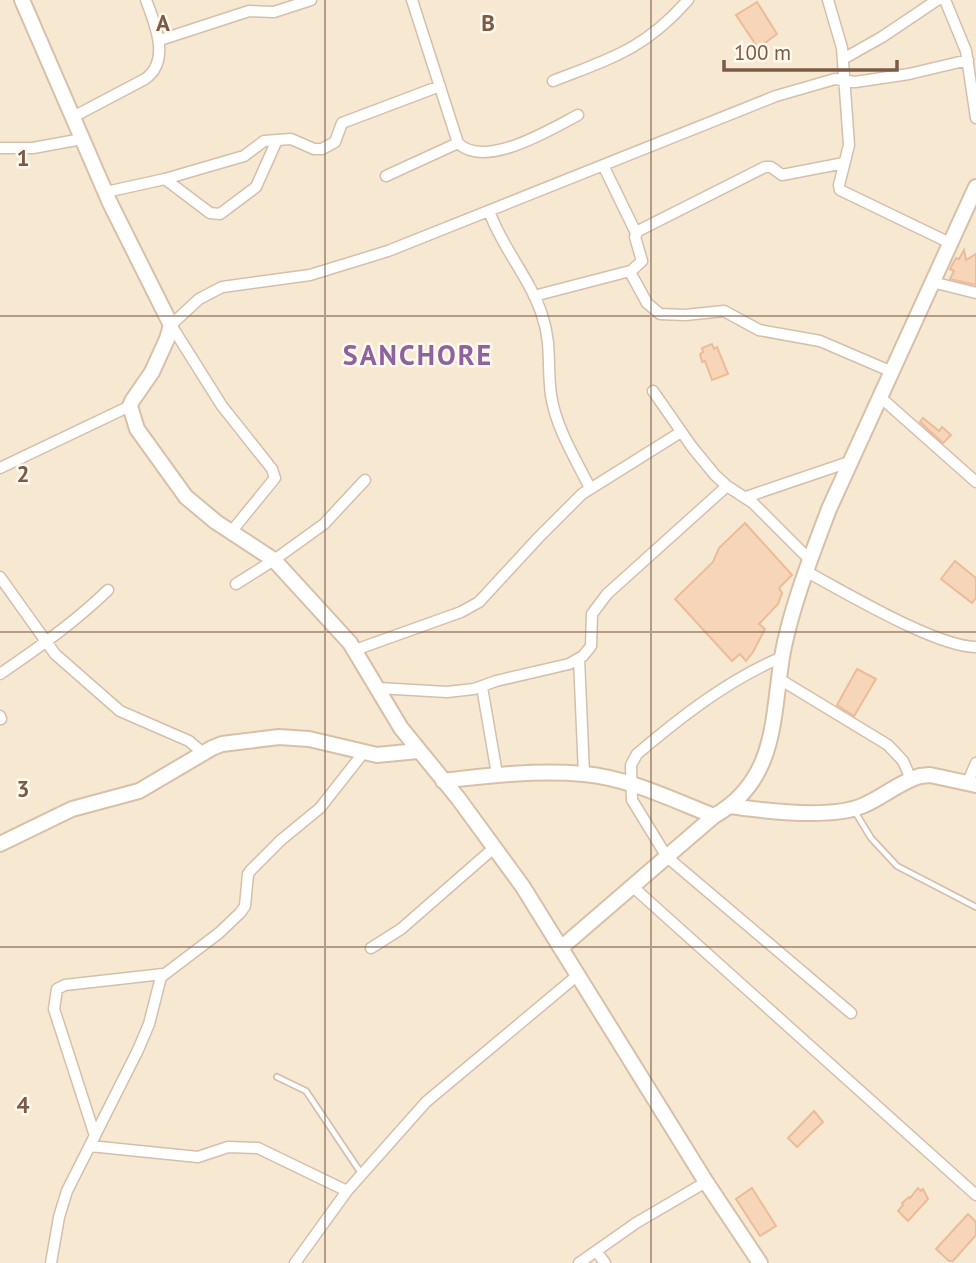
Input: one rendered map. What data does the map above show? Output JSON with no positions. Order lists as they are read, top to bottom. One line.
{"districts":["SANCHORE"],"scale_bar":"100 m","grid":{"columns":["A","B"],"rows":["1","2","3","4"]}}
